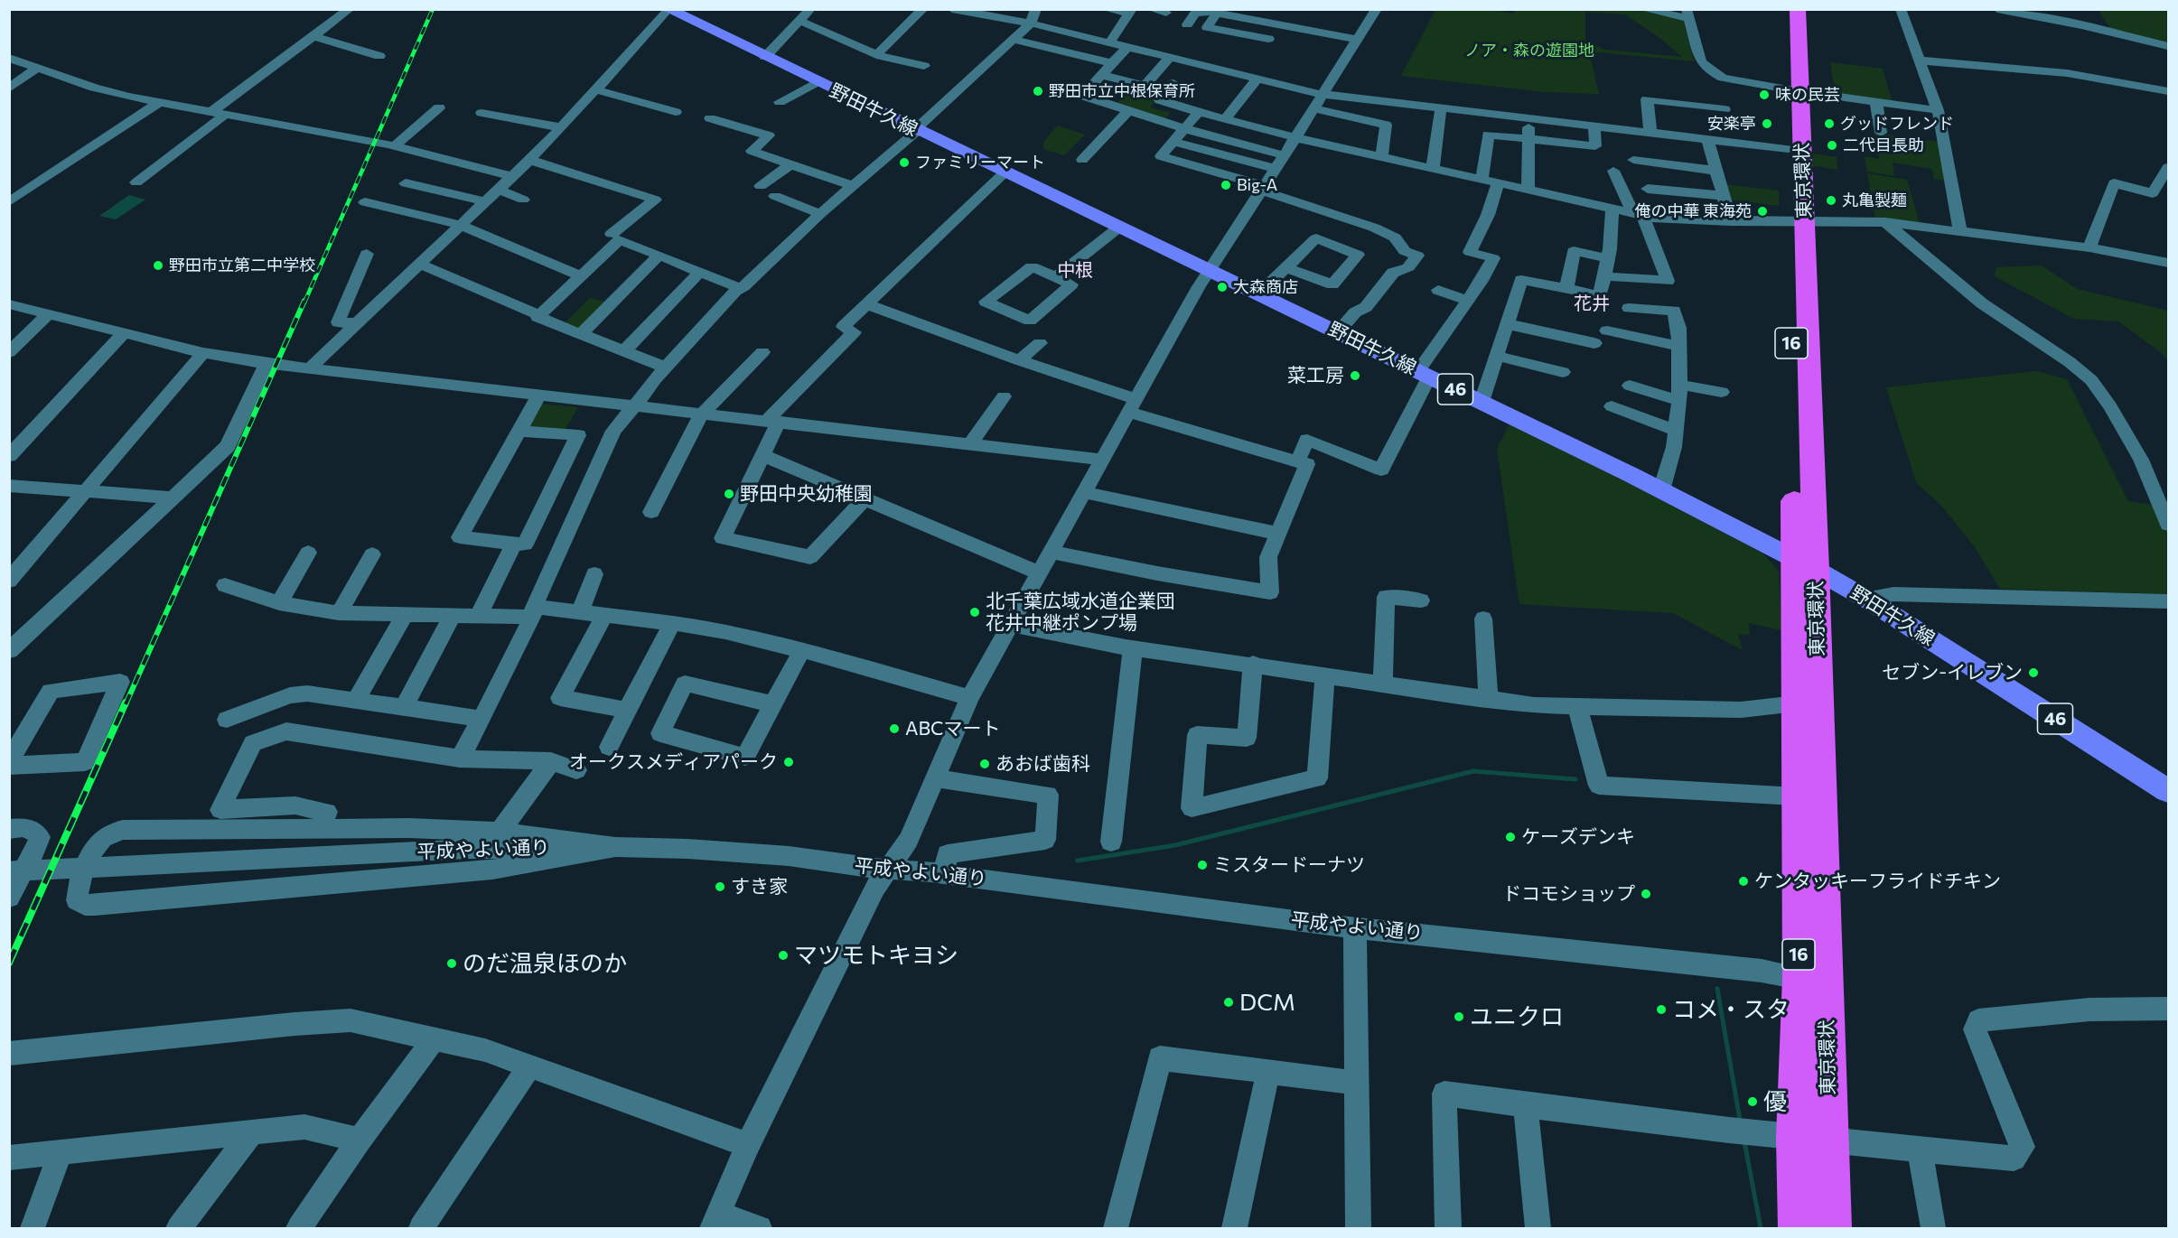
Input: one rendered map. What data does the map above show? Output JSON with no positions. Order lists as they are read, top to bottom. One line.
{"streets":{"highway":["東京環状","16"],"main road":["野田牛久線","46"],"street":["平成やよい通り"]},"crossings":[["野田牛久線","東京環状"],["東京環状","平成やよい通り"]],"districts":["中根","花井"],"parks":["ノア・森の遊園地"],"places":["野田市立中根保育所","味の民芸","安楽亭","グッドフレンド","二代目長助","ファミリーマート","Big-A","丸亀製麺","俺の中華 東海苑","野田市立第二中学校","大森商店","菜工房","野田中央幼稚園","北千葉広域水道企業団 花井中継ポンプ場","セブン-イレブン","ABCマート","オークスメディアパーク","あおば歯科","ケーズデンキ","ミスタードーナツ","ケンタッキーフライドチキン","すき家","ドコモショップ","マツモトキヨシ","のだ温泉ほのか","DCM","コメ・スタ","ユニクロ","優"]}
